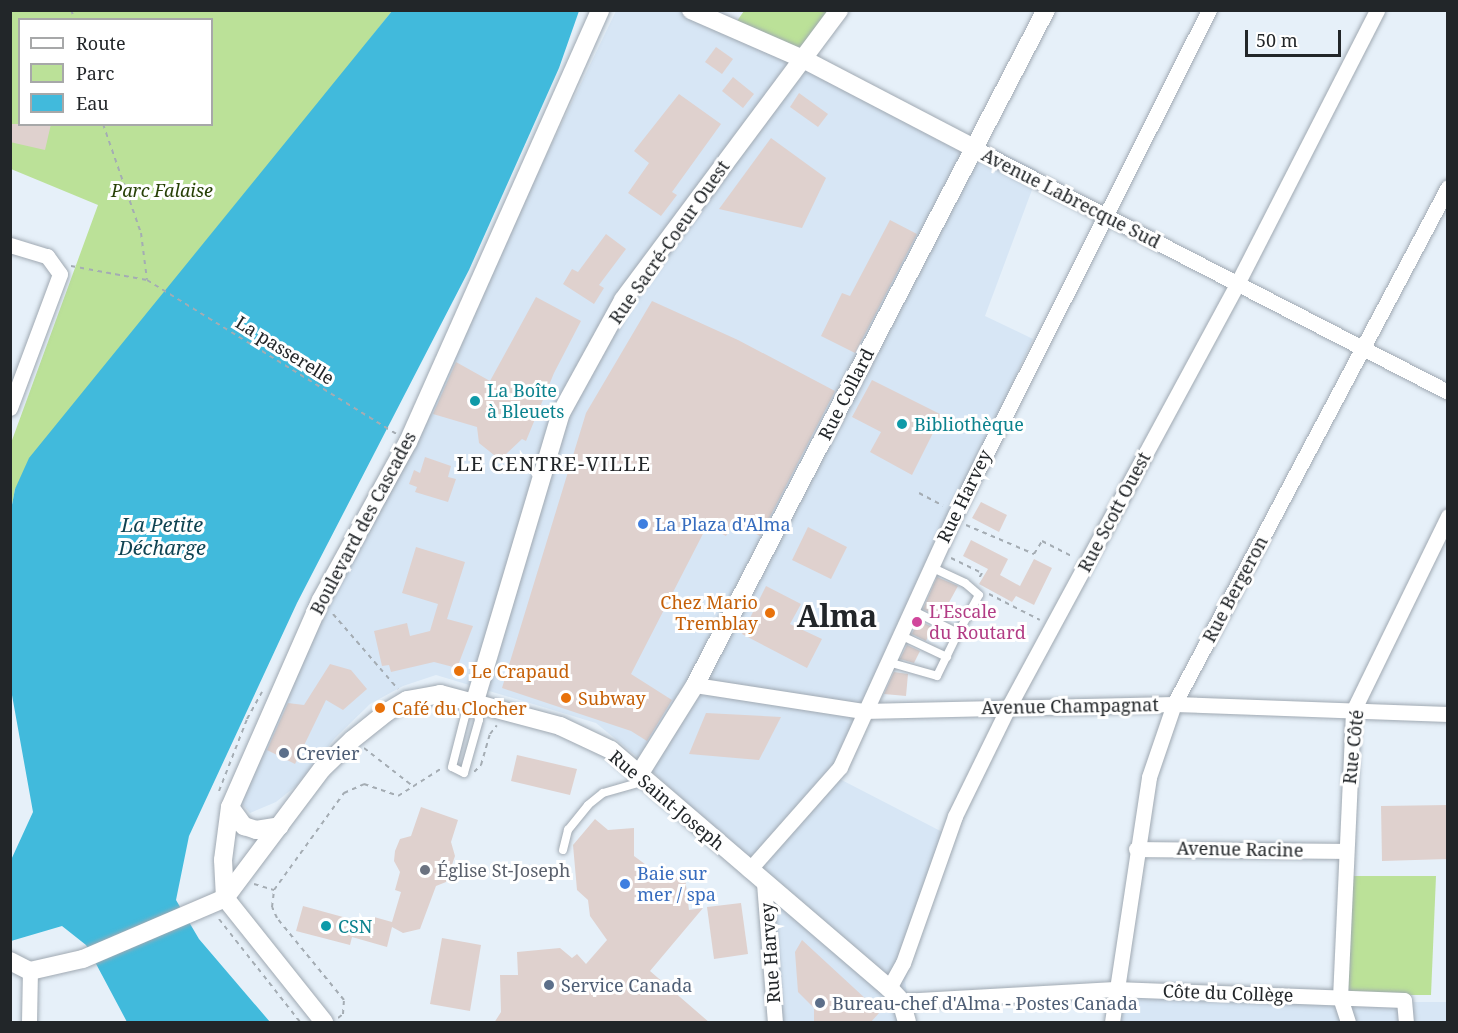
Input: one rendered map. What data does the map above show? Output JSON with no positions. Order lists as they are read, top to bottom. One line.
{"streets":{"street":["Avenue Labrecque Sud","Rue Sacré-Coeur Ouest","Rue Collard","Rue Harvey","Rue Scott Ouest","Boulevard des Cascades","Rue Bergeron","Avenue Champagnat","Rue Côté","Rue Saint-Joseph","Avenue Racine","Côte du Collège"],"path":["La passerelle"]},"crossings":[["Avenue Labrecque Sud","Rue Sacré-Coeur Ouest"],["Avenue Labrecque Sud","Rue Collard"],["Avenue Labrecque Sud","Rue Harvey"],["Avenue Labrecque Sud","Rue Scott Ouest"],["Avenue Labrecque Sud","Rue Bergeron"],["Rue Sacré-Coeur Ouest","Rue Saint-Joseph"],["La passerelle","Boulevard des Cascades"],["Rue Collard","Avenue Champagnat"],["Rue Collard","Rue Saint-Joseph"],["Rue Harvey","Avenue Champagnat"],["Rue Harvey","Rue Saint-Joseph"],["Rue Scott Ouest","Avenue Champagnat"],["Rue Scott Ouest","Rue Saint-Joseph"],["Rue Scott Ouest","Côte du Collège"],["Boulevard des Cascades","Rue Saint-Joseph"],["Rue Bergeron","Avenue Champagnat"],["Rue Bergeron","Avenue Racine"],["Rue Bergeron","Côte du Collège"],["Avenue Champagnat","Rue Côté"],["Rue Côté","Avenue Racine"],["Rue Côté","Côte du Collège"],["Rue Saint-Joseph","Côte du Collège"]],"districts":["LE CENTRE-VILLE","Alma"],"water":["La Petite Décharge"],"parks":["Parc Falaise"],"places":["La Boîte à Bleuets","Bibliothèque","La Plaza d'Alma","Chez Mario Tremblay","L'Escale du Routard","Le Crapaud","Subway","Café du Clocher","Crevier","Église St-Joseph","Baie sur mer / spa","CSN","Service Canada","Bureau-chef d'Alma - Postes Canada"],"legend":["Route","Parc","Eau"],"scale_bar":"50 m"}
